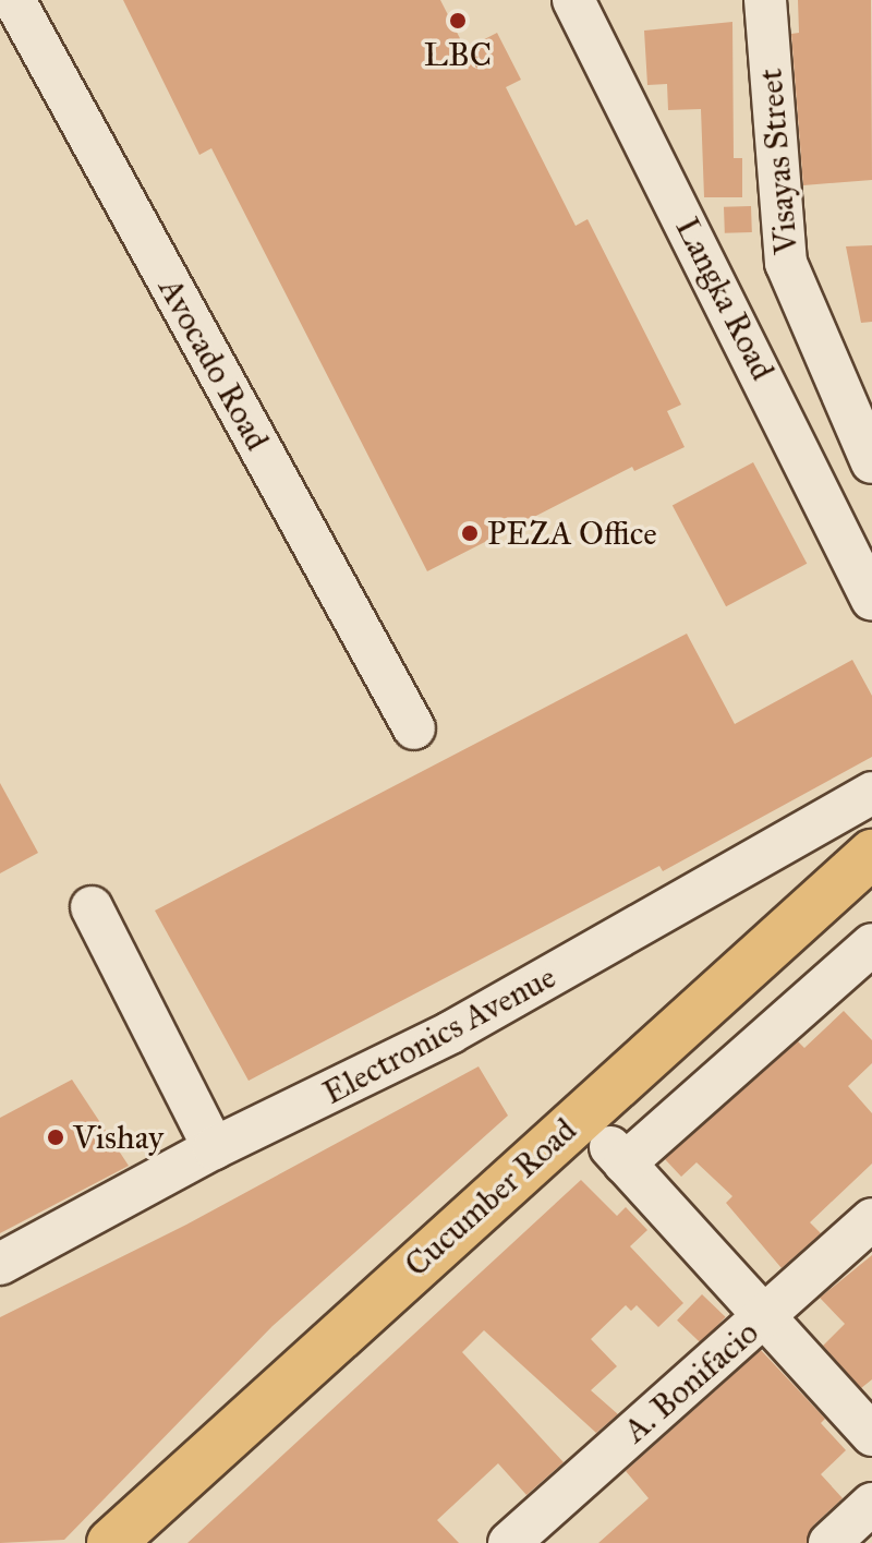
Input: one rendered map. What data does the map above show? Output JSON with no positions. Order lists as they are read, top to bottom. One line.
{"streets":{"main road":["Cucumber Road"],"street":["Visayas Street","Langka Road","Avocado Road","Electronics Avenue","A. Bonifacio"]},"places":["LBC","PEZA Office","Vishay"]}
